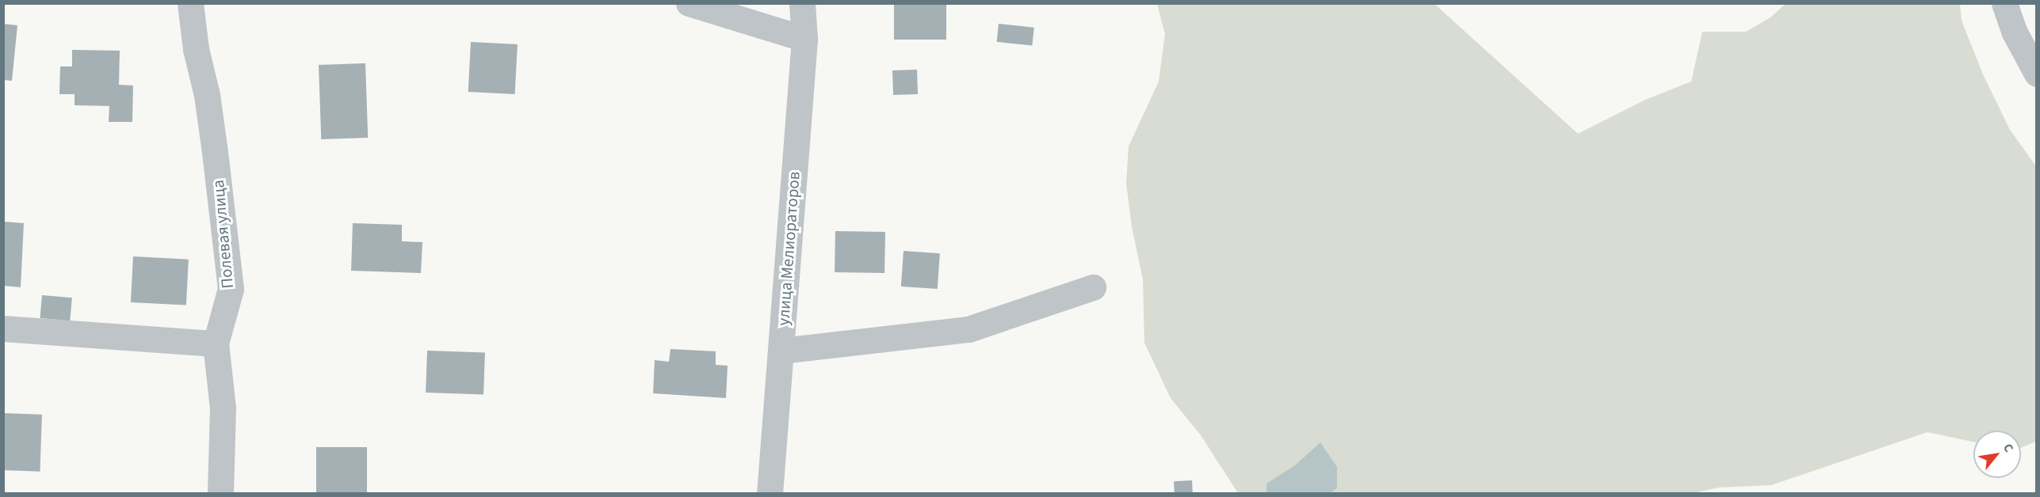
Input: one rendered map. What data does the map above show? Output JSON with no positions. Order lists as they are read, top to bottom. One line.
{"streets":{"street":["Полевая улица","улица Мелиораторов"]},"north":"top right"}
